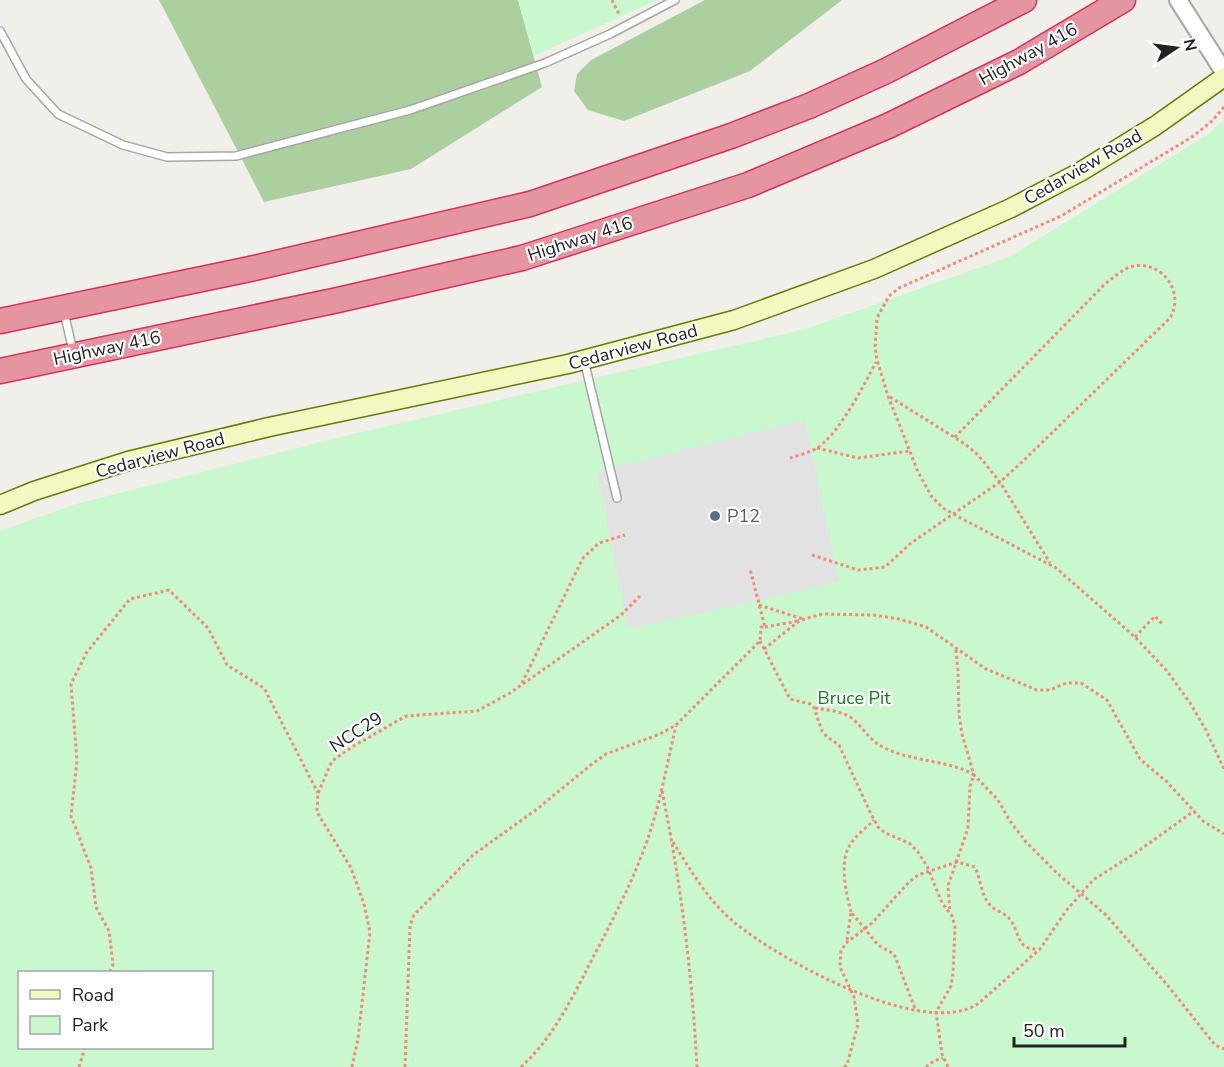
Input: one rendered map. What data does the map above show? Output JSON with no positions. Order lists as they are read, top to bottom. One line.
{"streets":{"highway":["Highway 416"],"main road":["Cedarview Road"],"path":["NCC29"]},"parks":["Bruce Pit"],"places":["P12"],"legend":["Road","Park"],"scale_bar":"50 m","north":"right"}
